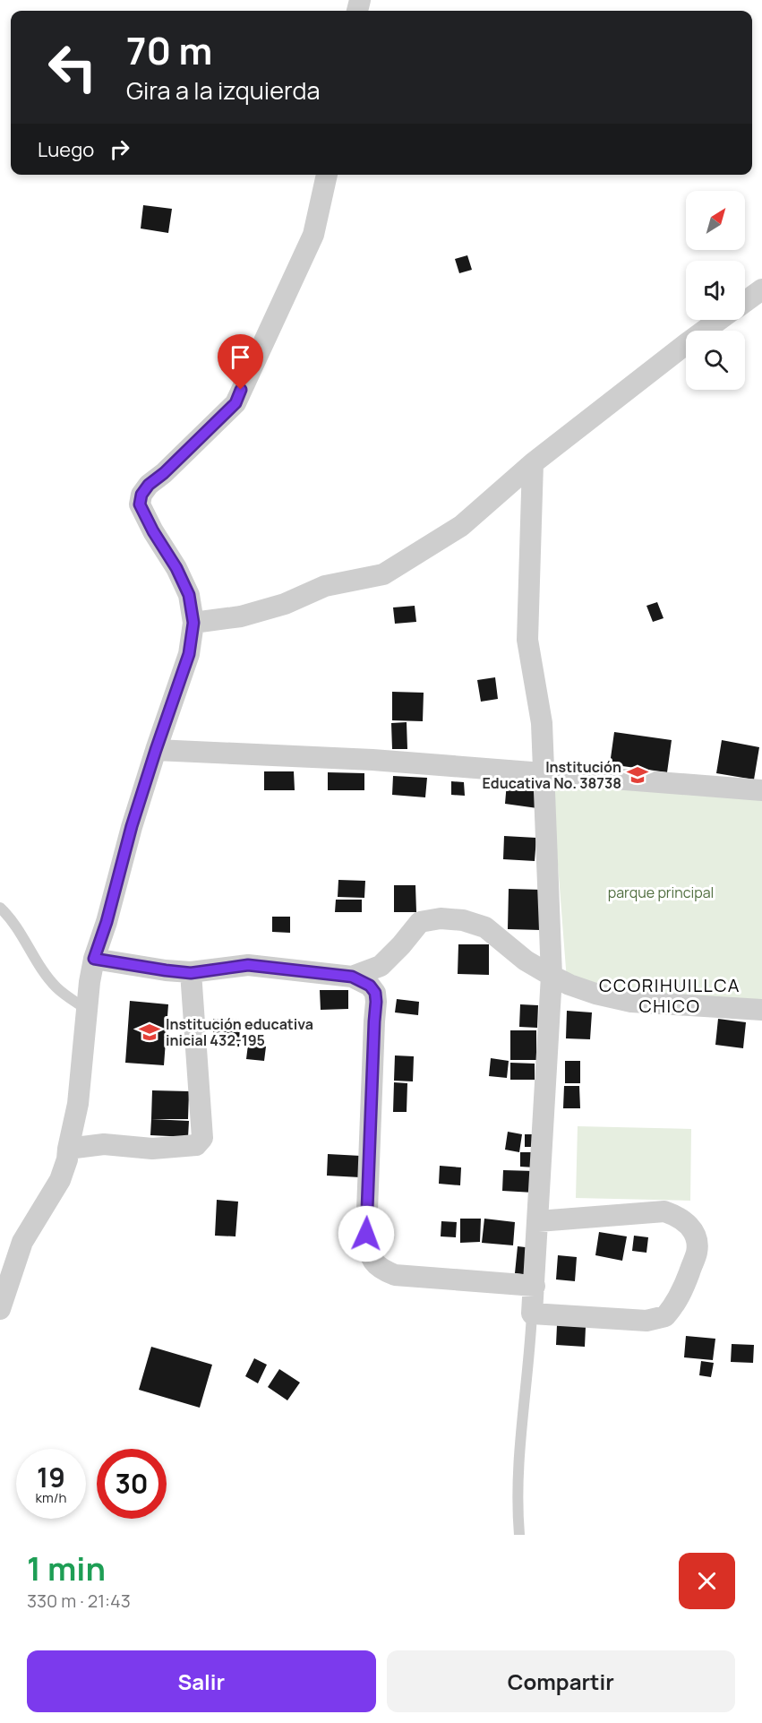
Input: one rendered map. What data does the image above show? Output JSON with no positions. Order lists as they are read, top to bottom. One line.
{"districts":["CCORIHUILLCA CHICO"],"parks":["parque principal"],"places":{"school or university":["Institución Educativa No. 38738","Institución educativa inicial 432-195"]},"north":"top right","page":{"turn":["70 m","Gira a la izquierda"],"then":"Luego","speed":"19 km/h","limit":"30","heading":["1 min","330 m · 21:43"],"buttons":["Salir","Compartir"]}}
